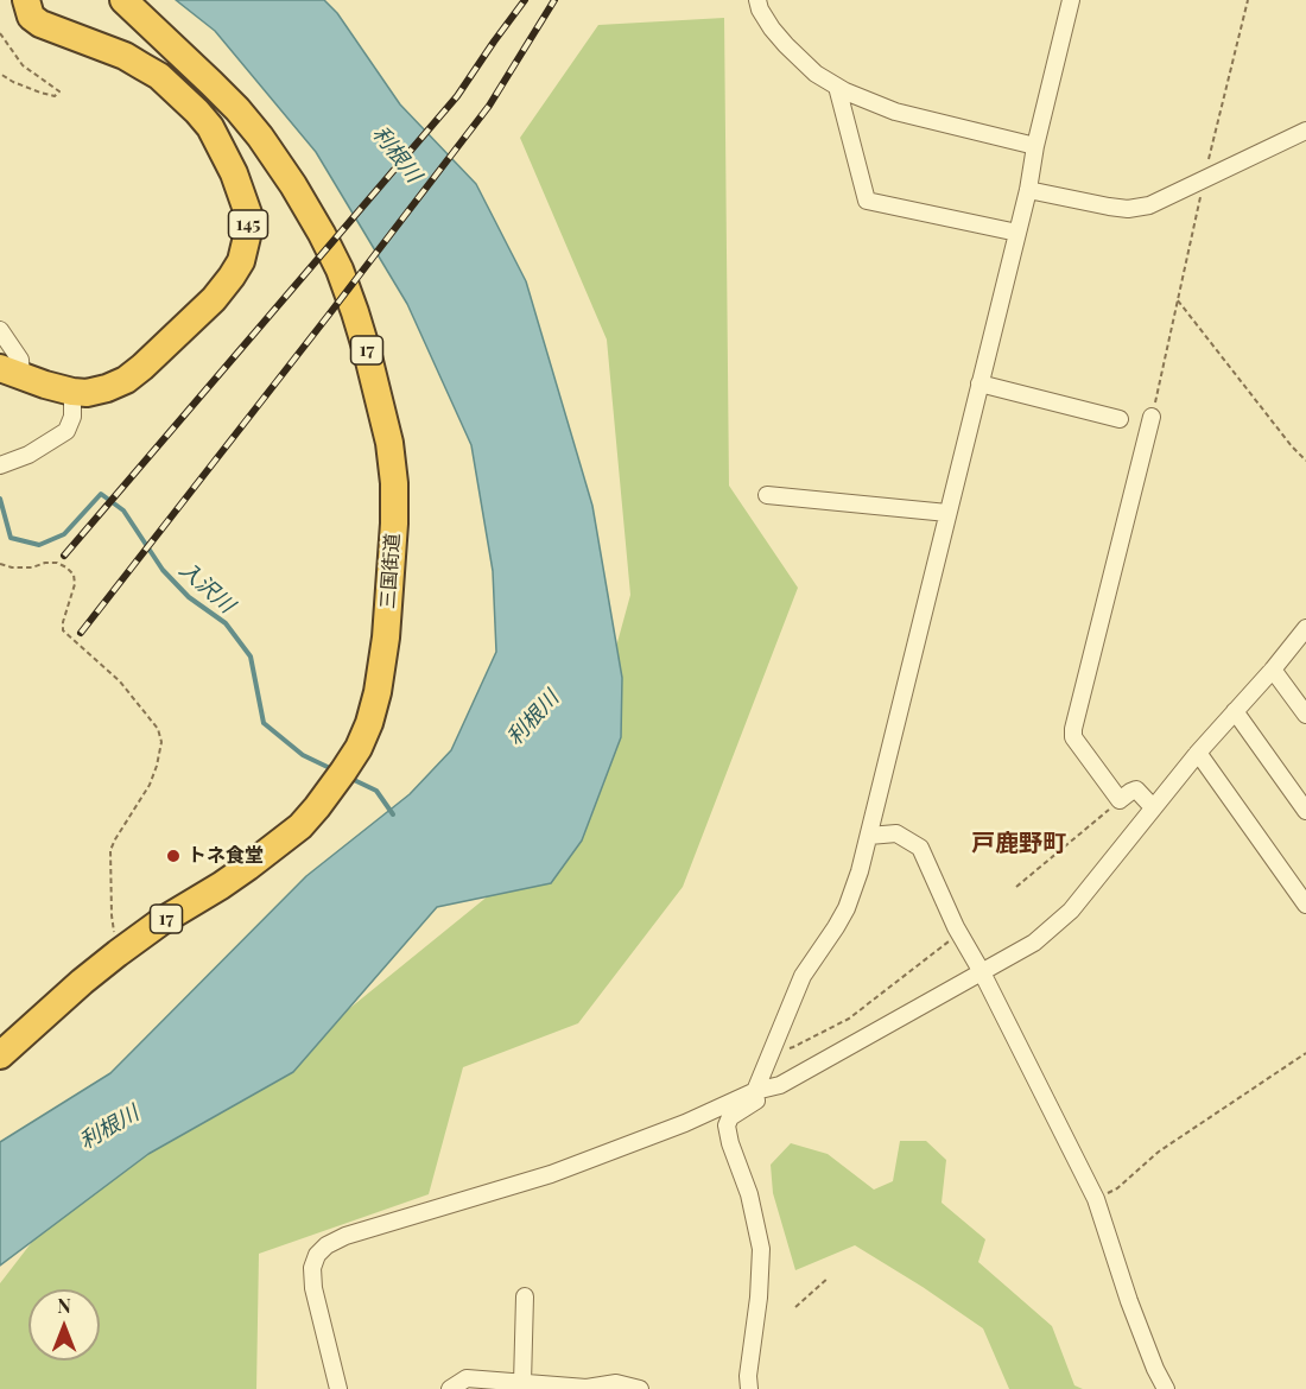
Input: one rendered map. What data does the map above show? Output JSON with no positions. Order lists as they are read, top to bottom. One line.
{"streets":{"highway":["145","17","三国街道"]},"districts":["戸鹿野町"],"water":["利根川","入沢川"],"places":["トネ食堂"],"north":"top"}
